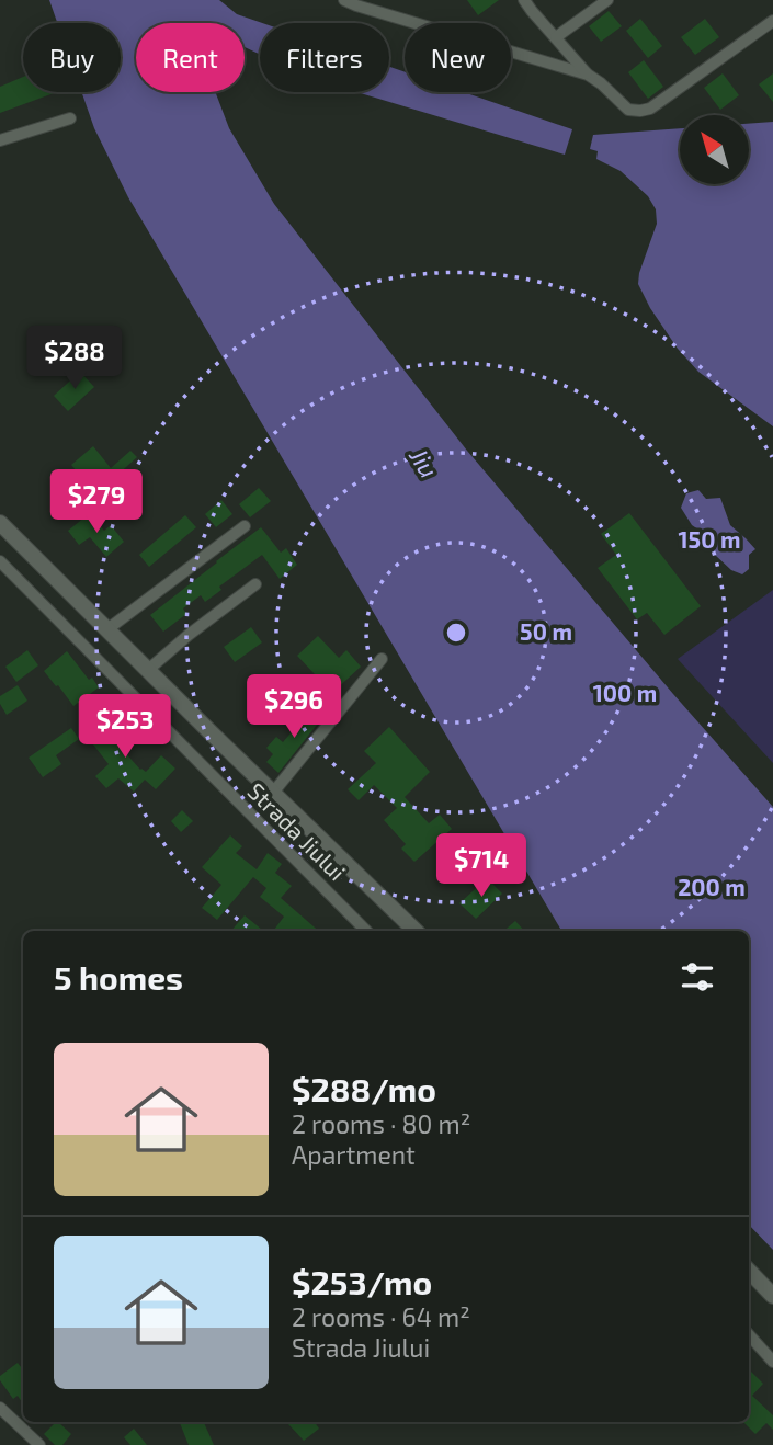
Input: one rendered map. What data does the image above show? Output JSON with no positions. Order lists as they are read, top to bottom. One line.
{"streets":{"street":["Strada Jiului"]},"water":["Jiu"],"north":"top left","page":{"chip":["Buy","Rent","Filters","New"],"price":["$288","$279","$296","$253","$714"],"heading":"5 homes","list":[{"name":"$288/mo","note":"2 rooms · 80 m² · Apartment"},{"name":"$253/mo","note":"2 rooms · 64 m² · Strada Jiului"}]},"rings":["150 m","50 m","100 m","200 m"]}
